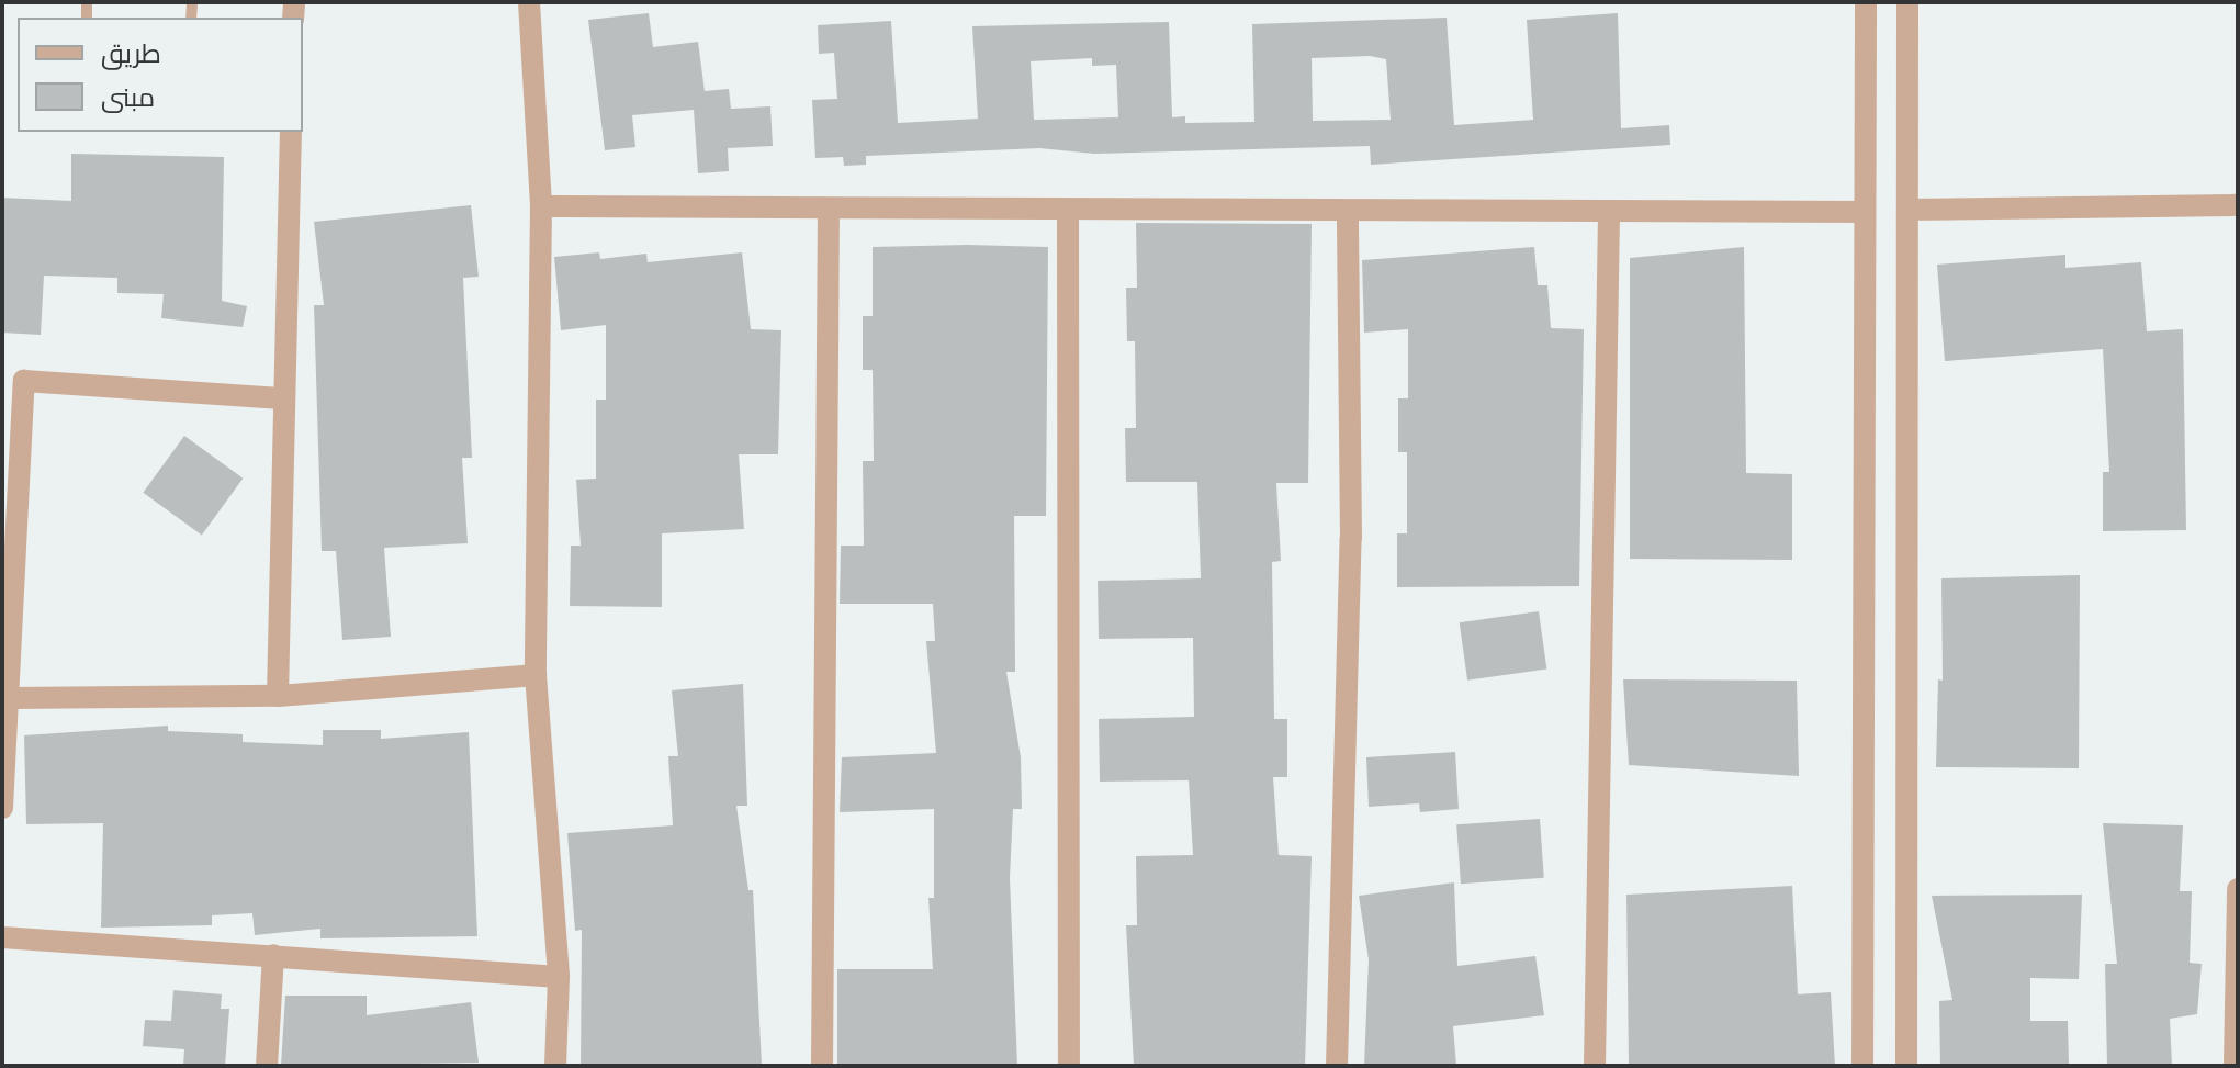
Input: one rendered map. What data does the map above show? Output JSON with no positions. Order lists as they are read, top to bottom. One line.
{"legend":["طريق","مبنى"]}
